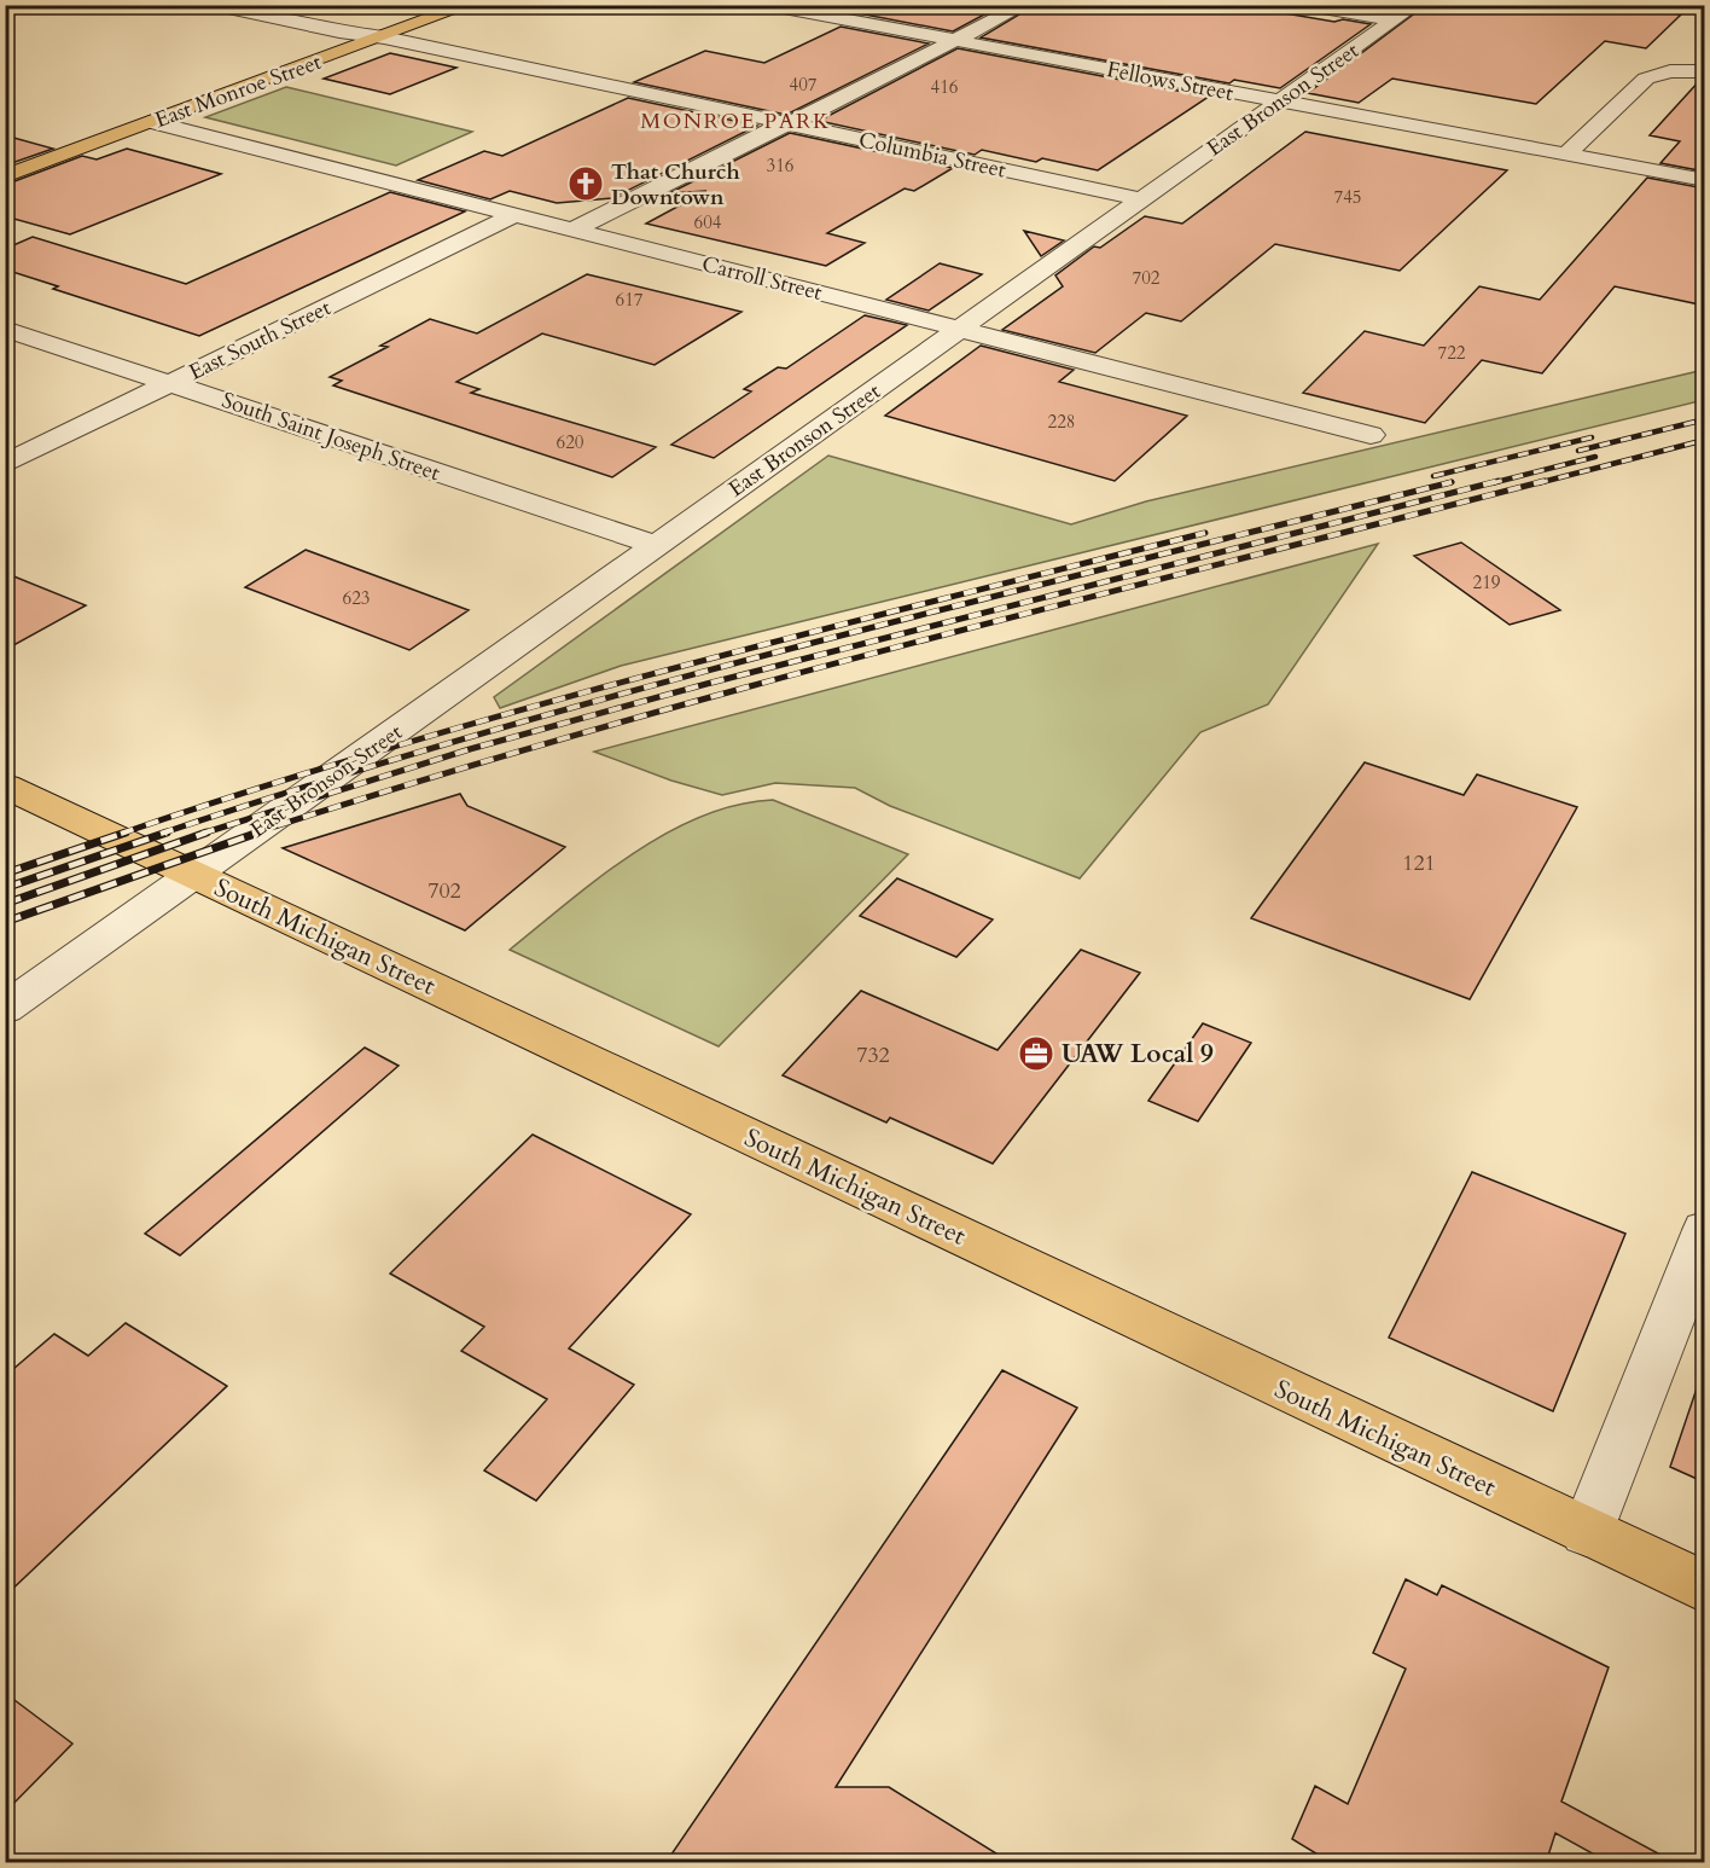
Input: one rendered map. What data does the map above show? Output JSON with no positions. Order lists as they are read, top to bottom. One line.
{"streets":{"main road":["East Monroe Street","South Michigan Street"],"street":["Fellows Street","East Bronson Street","Columbia Street","Carroll Street","East South Street","South Saint Joseph Street"]},"crossings":[["Fellows Street","East Bronson Street"],["East Monroe Street","Columbia Street"],["East Monroe Street","Carroll Street"],["East Bronson Street","Columbia Street"],["East Bronson Street","Carroll Street"],["East Bronson Street","South Saint Joseph Street"],["East Bronson Street","South Michigan Street"],["Carroll Street","East South Street"],["East South Street","South Saint Joseph Street"]],"districts":["MONROE PARK"],"places":{"church":["That Church Downtown"],"office":["UAW Local 9"]},"house_numbers":["407","416","316","745","604","702","617","722","228","620","219","623","121","702","732"]}
